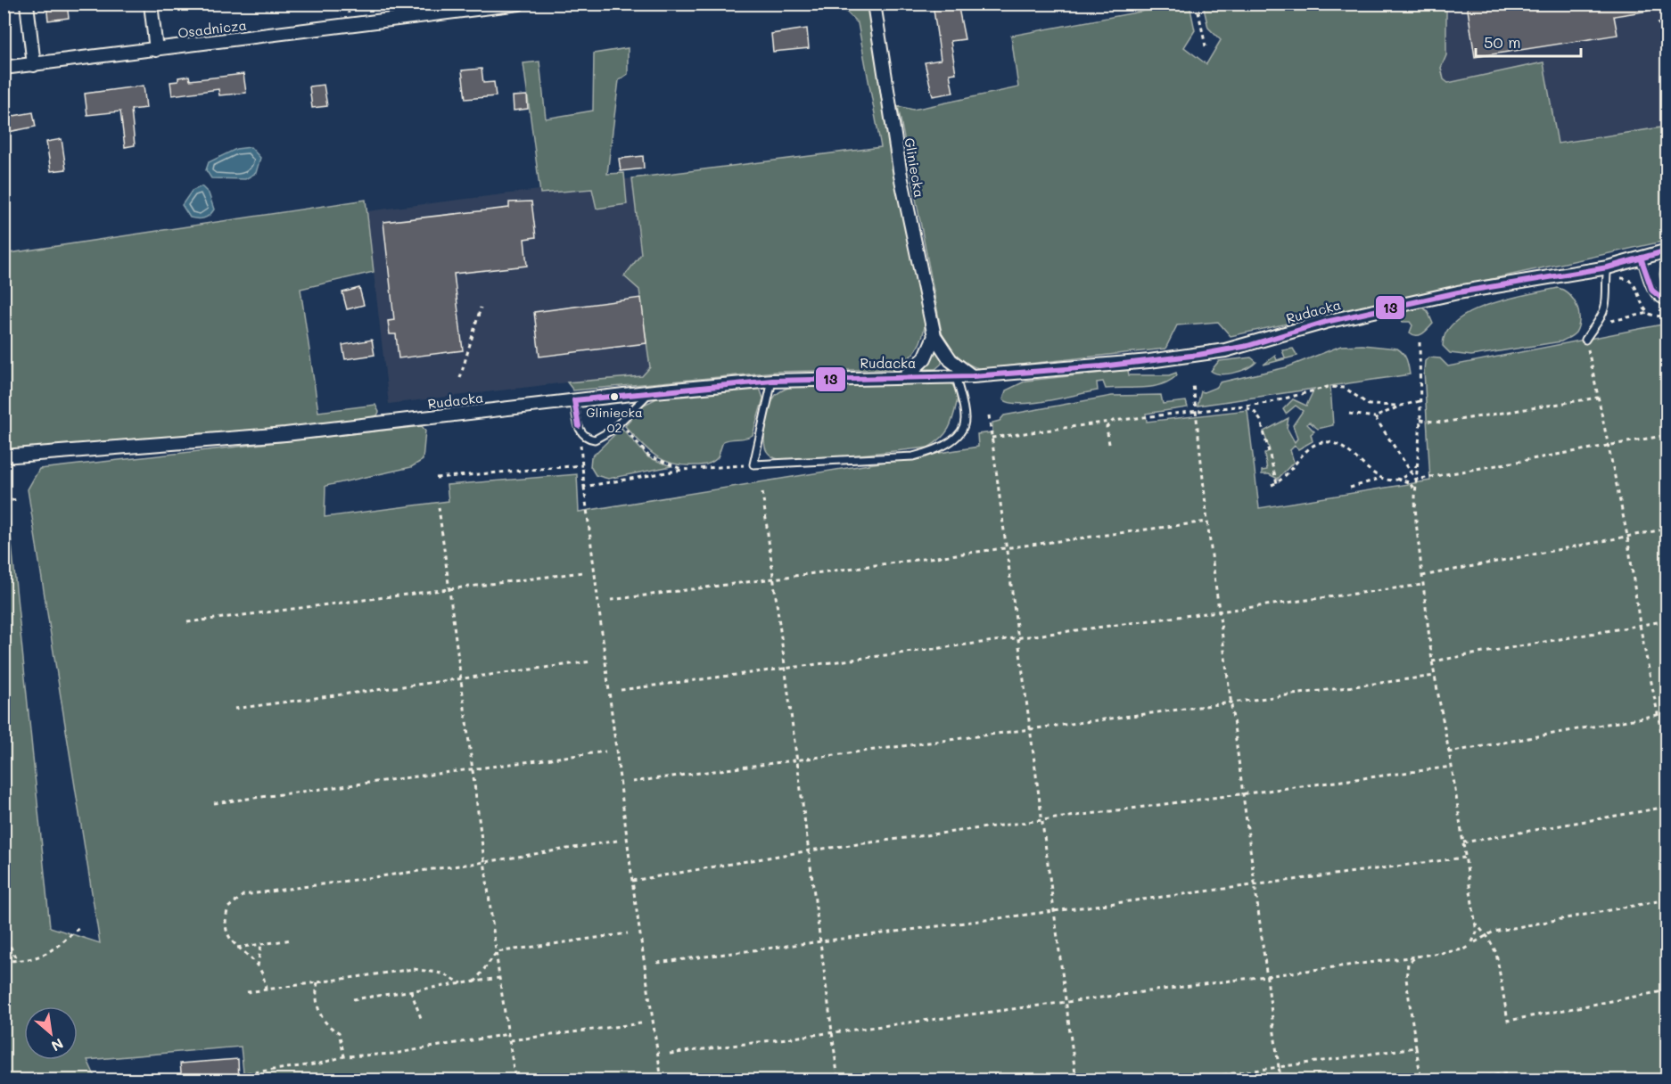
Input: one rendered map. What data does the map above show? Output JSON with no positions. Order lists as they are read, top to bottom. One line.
{"streets":{"street":["Osadnicza","Gliniecka","Rudacka"]},"crossings":[["Gliniecka","Rudacka"]],"places":["Gliniecka 02"],"lines":["transit line 13"],"scale_bar":"50 m","north":"bottom right"}
